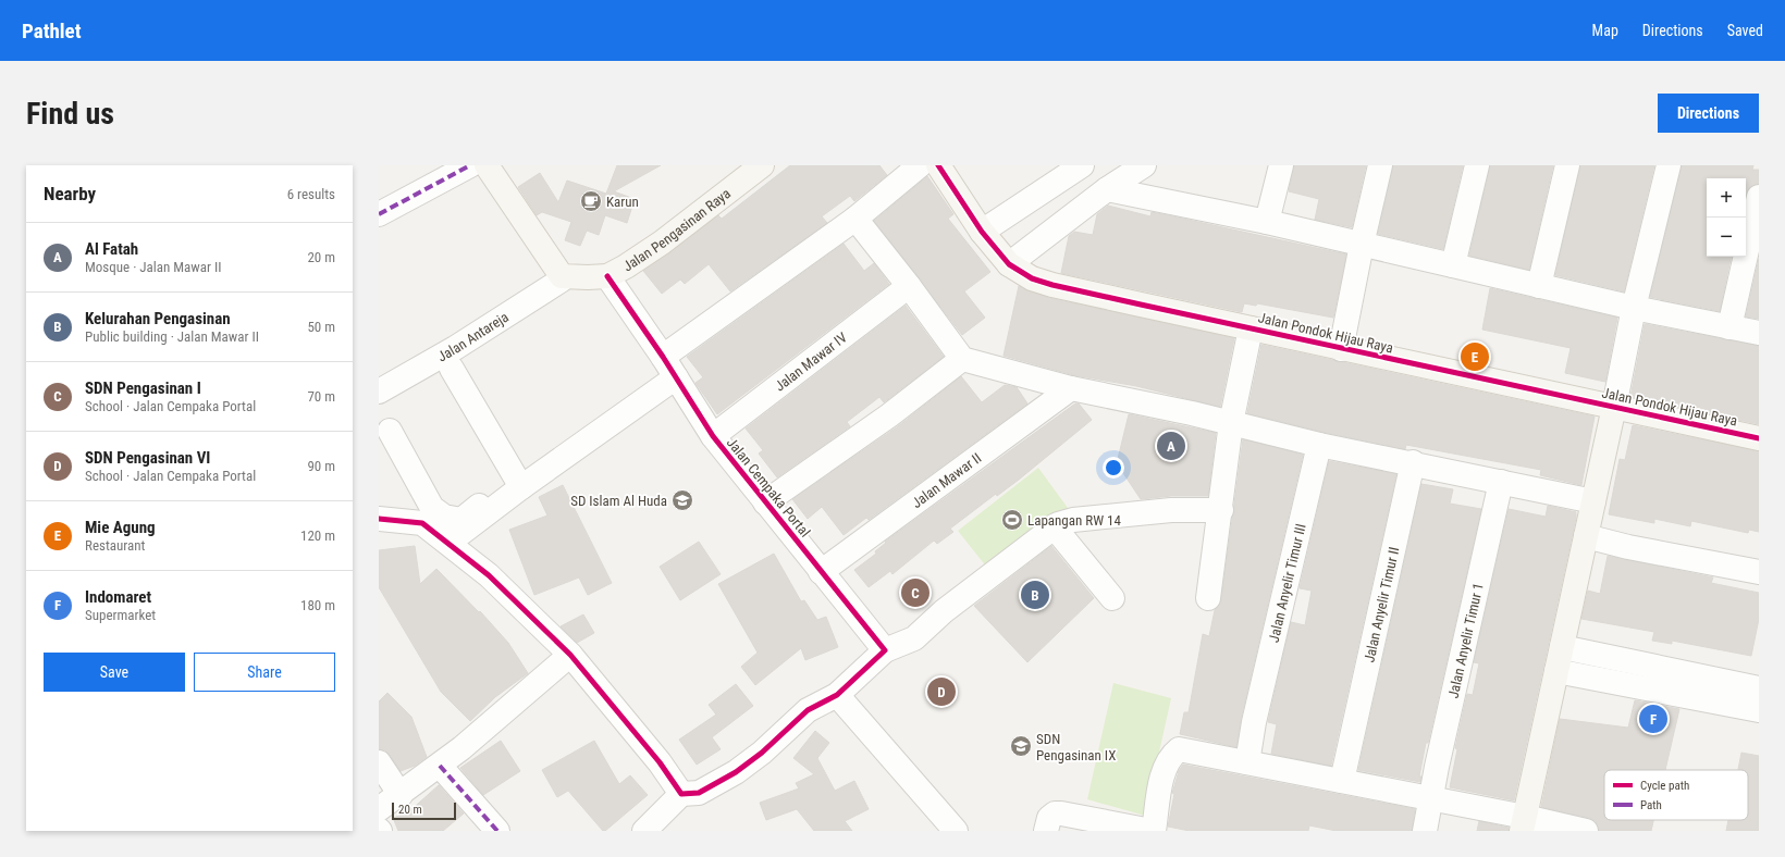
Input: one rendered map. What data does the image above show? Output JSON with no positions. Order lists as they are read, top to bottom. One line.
{"streets":{"street":["Jalan Pengasinan Raya","Jalan Pondok Hijau Raya","Jalan Antareja","Jalan Mawar IV","Jalan Mawar II","Jalan Cempaka Portal","Jalan Anyelir Timur III","Jalan Anyelir Timur II","Jalan Anyelir Timur 1"]},"crossings":[["Jalan Pengasinan Raya","Jalan Antareja"],["Jalan Pengasinan Raya","Jalan Cempaka Portal"],["Jalan Mawar IV","Jalan Cempaka Portal"],["Jalan Mawar II","Jalan Cempaka Portal"]],"places":{"cafe":["Karun"],"school or university":["SD Islam Al Huda","SDN Pengasinan IX"],"sports":["Lapangan RW 14"]},"legend":["Cycle path","Path"],"scale_bar":"20 m","page":{"header":"Pathlet","nav":["Map","Directions","Saved"],"buttons":["Directions",["Save","Share"]],"title":"Find us","heading":["Nearby","6 results"],"map_buttons":["+","−"],"list":[{"mark":"A","name":"Al Fatah","note":"Mosque · Jalan Mawar II","value":"20 m"},{"mark":"B","name":"Kelurahan Pengasinan","note":"Public building · Jalan Mawar II","value":"50 m"},{"mark":"C","name":"SDN Pengasinan I","note":"School · Jalan Cempaka Portal","value":"70 m"},{"mark":"D","name":"SDN Pengasinan VI","note":"School · Jalan Cempaka Portal","value":"90 m"},{"mark":"E","name":"Mie Agung","note":"Restaurant","value":"120 m"},{"mark":"F","name":"Indomaret","note":"Supermarket","value":"180 m"}],"pins":["E","A","C","B","D","F"],"scale":"20 m"}}
